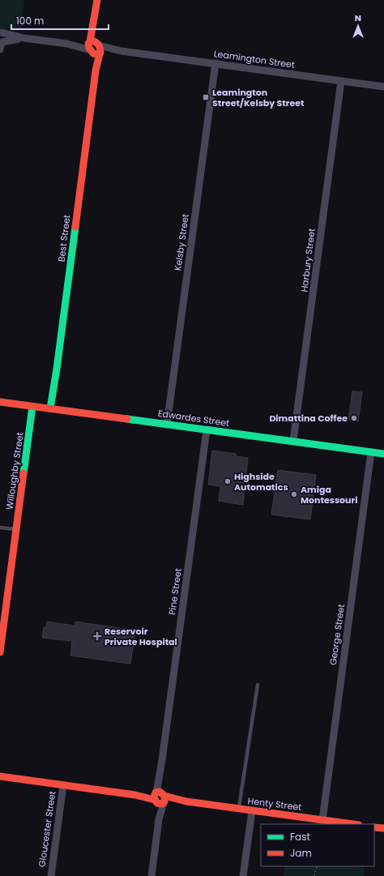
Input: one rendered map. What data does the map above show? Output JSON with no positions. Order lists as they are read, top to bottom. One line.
{"streets":{"street":["Leamington Street","Best Street","Kelsby Street","Harbury Street","Edwardes Street","Willoughby Street","Pine Street","George Street","Henty Street","Gloucester Street"]},"crossings":[["Leamington Street","Best Street"],["Leamington Street","Kelsby Street"],["Leamington Street","Harbury Street"],["Best Street","Edwardes Street"],["Kelsby Street","Edwardes Street"],["Harbury Street","Edwardes Street"],["Edwardes Street","Willoughby Street"],["Edwardes Street","Pine Street"],["Edwardes Street","George Street"],["Pine Street","Henty Street"],["George Street","Henty Street"],["Henty Street","Gloucester Street"]],"places":{"transit":["Leamington Street/Kelsby Street"],"other":["Dimattina Coffee","Highside Automatics","Amiga Montessouri"],"health":["Reservoir Private Hospital"]},"legend":["Fast","Jam"],"scale_bar":"100 m","north":"top"}
